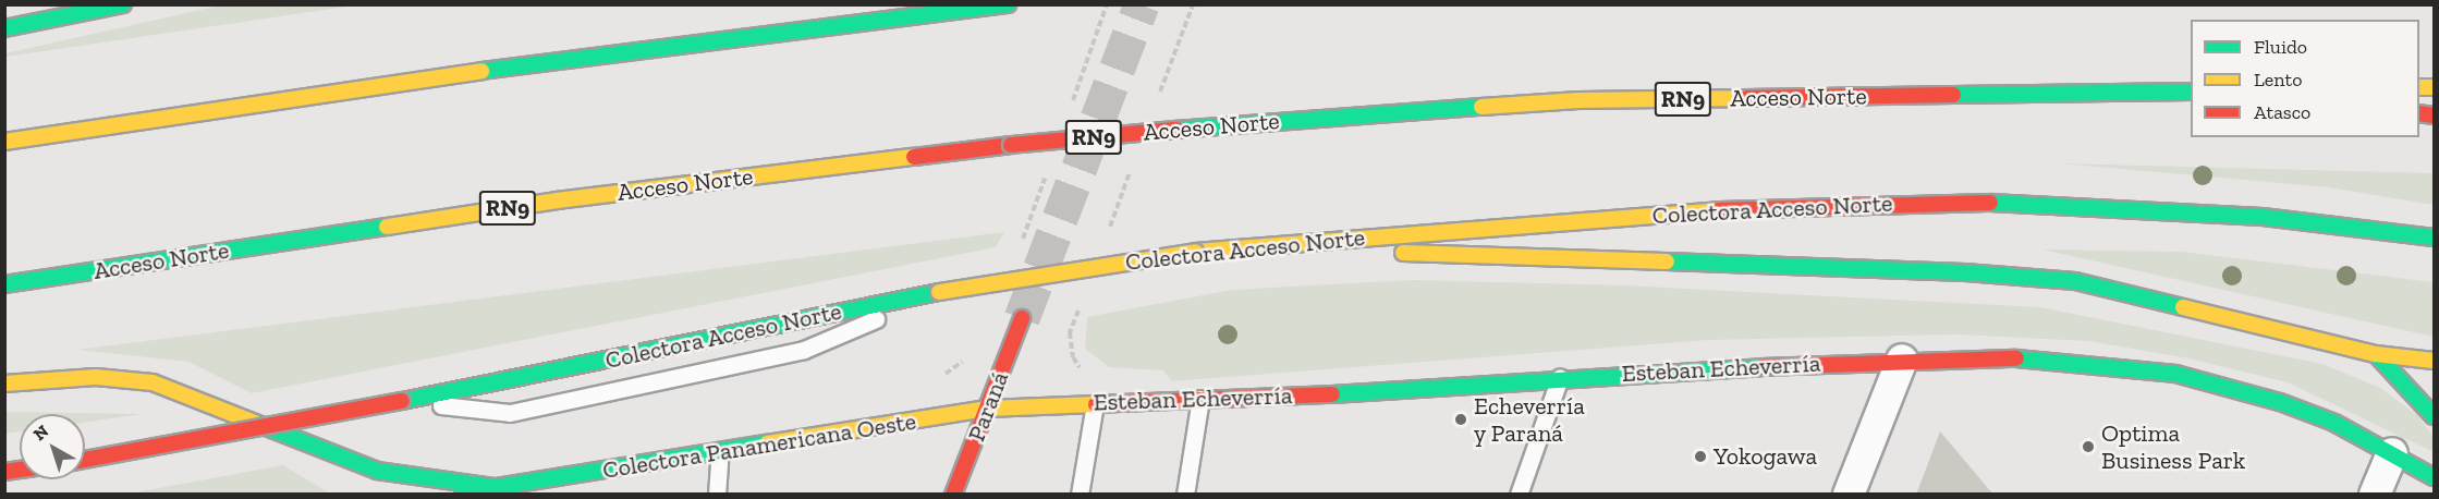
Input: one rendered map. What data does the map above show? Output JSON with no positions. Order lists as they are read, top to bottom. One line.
{"streets":{"main road":["Acceso Norte","RN9","Colectora Acceso Norte","Esteban Echeverría","Paraná","Colectora Panamericana Oeste"]},"crossings":[["Esteban Echeverría","Paraná"],["Esteban Echeverría","Colectora Panamericana Oeste"],["Paraná","Colectora Panamericana Oeste"]],"places":["Echeverría y Paraná","Optima Business Park","Yokogawa"],"legend":["Fluido","Lento","Atasco"],"north":"top left"}
